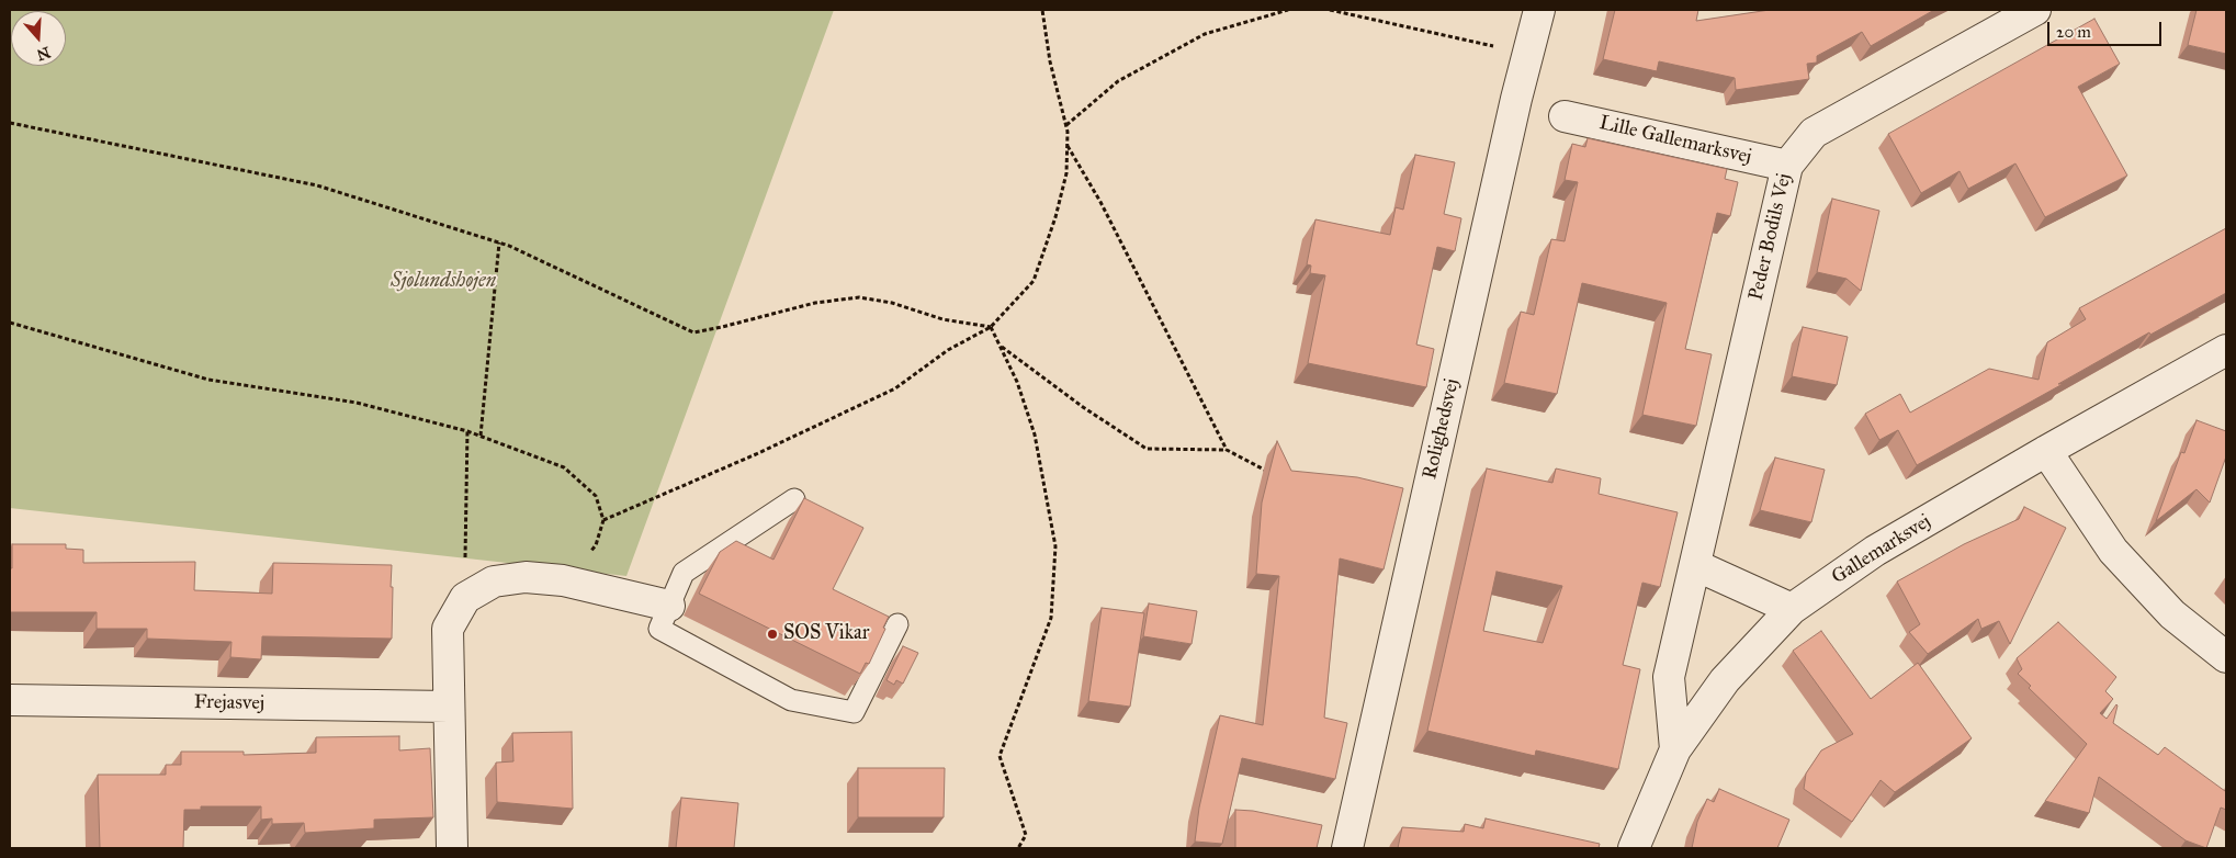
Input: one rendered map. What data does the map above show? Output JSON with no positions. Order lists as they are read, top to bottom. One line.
{"streets":{"street":["Lille Gallemarksvej","Peder Bodils Vej","Rolighedsvej","Gallemarksvej","Frejasvej"]},"crossings":[["Lille Gallemarksvej","Peder Bodils Vej"],["Peder Bodils Vej","Gallemarksvej"]],"parks":["Sjølundshøjen"],"places":["SOS Vikar"],"scale_bar":"20 m","north":"bottom"}
